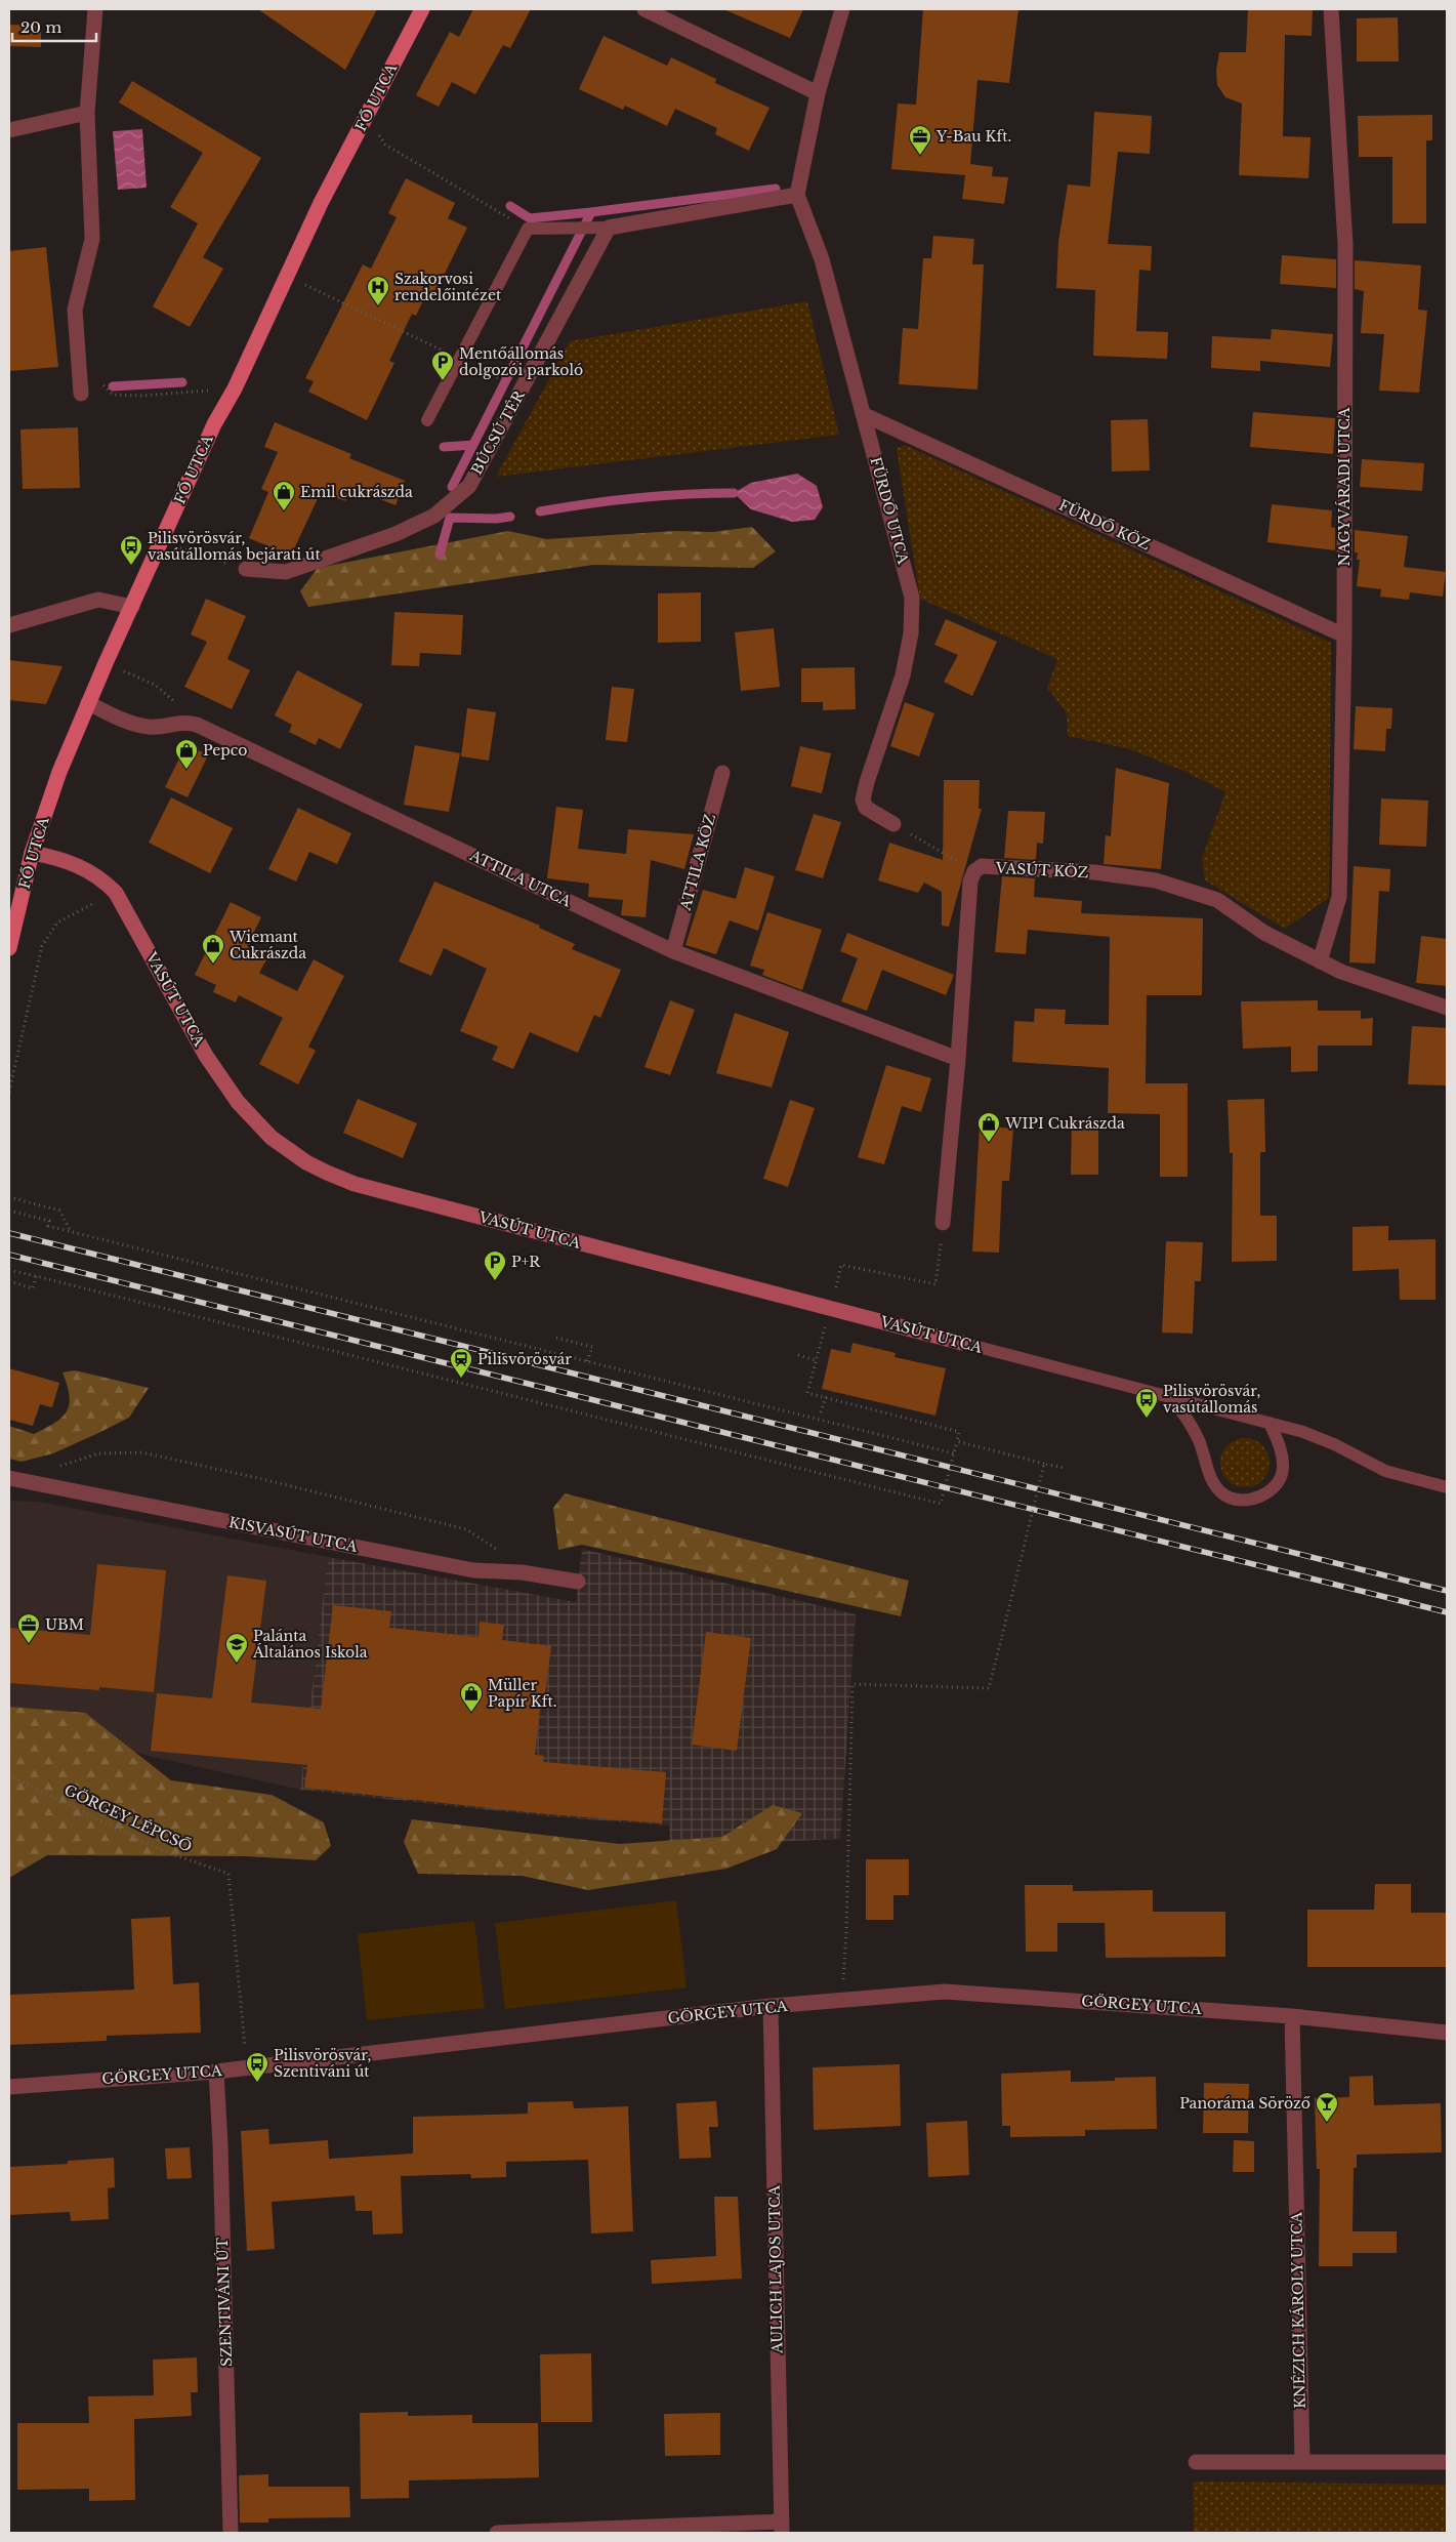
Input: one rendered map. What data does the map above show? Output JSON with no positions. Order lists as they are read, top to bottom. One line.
{"streets":{"main road":["FŐ UTCA"],"street":["BÚCSÚ TÉR","NAGYVÁRADI UTCA","FÜRDŐ UTCA","FÜRDŐ KÖZ","ATTILA KÖZ","VASÚT KÖZ","ATTILA UTCA","VASÚT UTCA","KISVASÚT UTCA","GÖRGEY UTCA","AULICH LAJOS UTCA","SZENTIVÁNI ÚT","KNÉZICH KÁROLY UTCA"],"path":["GÖRGEY LÉPCSŐ"]},"crossings":[["FŐ UTCA","VASÚT UTCA"],["NAGYVÁRADI UTCA","FÜRDŐ KÖZ"],["NAGYVÁRADI UTCA","VASÚT KÖZ"],["FÜRDŐ UTCA","FÜRDŐ KÖZ"],["ATTILA KÖZ","ATTILA UTCA"],["VASÚT KÖZ","ATTILA UTCA"],["GÖRGEY LÉPCSŐ","GÖRGEY UTCA"],["GÖRGEY UTCA","AULICH LAJOS UTCA"],["GÖRGEY UTCA","SZENTIVÁNI ÚT"],["GÖRGEY UTCA","KNÉZICH KÁROLY UTCA"]],"places":{"office":["Y-Bau Kft.","UBM"],"hospital":["Szakorvosi rendelőintézet"],"parking":["Mentőállomás dolgozói parkoló","P+R"],"shop":["Emil cukrászda","Pepco","Wiemant Cukrászda","WIPI Cukrászda","Müller Papír Kft."],"bus stop":["Pilisvörösvár, vasútállomás bejárati út","Pilisvörösvár, vasútállomás","Pilisvörösvár, Szentiváni út"],"station":["Pilisvörösvár"],"school or university":["Palánta Általános Iskola"],"bar":["Panoráma Söröző"]},"scale_bar":"20 m"}
